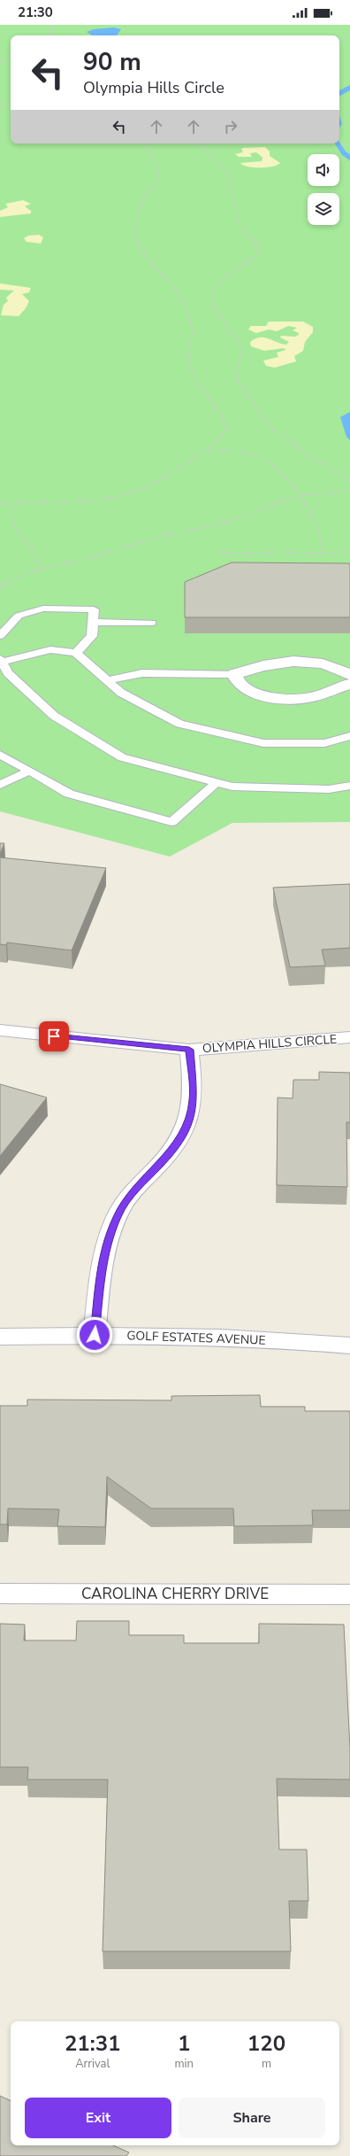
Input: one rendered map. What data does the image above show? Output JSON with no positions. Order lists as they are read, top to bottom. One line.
{"streets":{"street":["OLYMPIA HILLS CIRCLE","GOLF ESTATES AVENUE","CAROLINA CHERRY DRIVE"]},"crossings":[["OLYMPIA HILLS CIRCLE","GOLF ESTATES AVENUE"]],"page":{"status":"21:30","turn":["90 m","Olympia Hills Circle"],"eta":["21:31","Arrival","1","min","120","m"],"buttons":["Exit","Share"]}}
